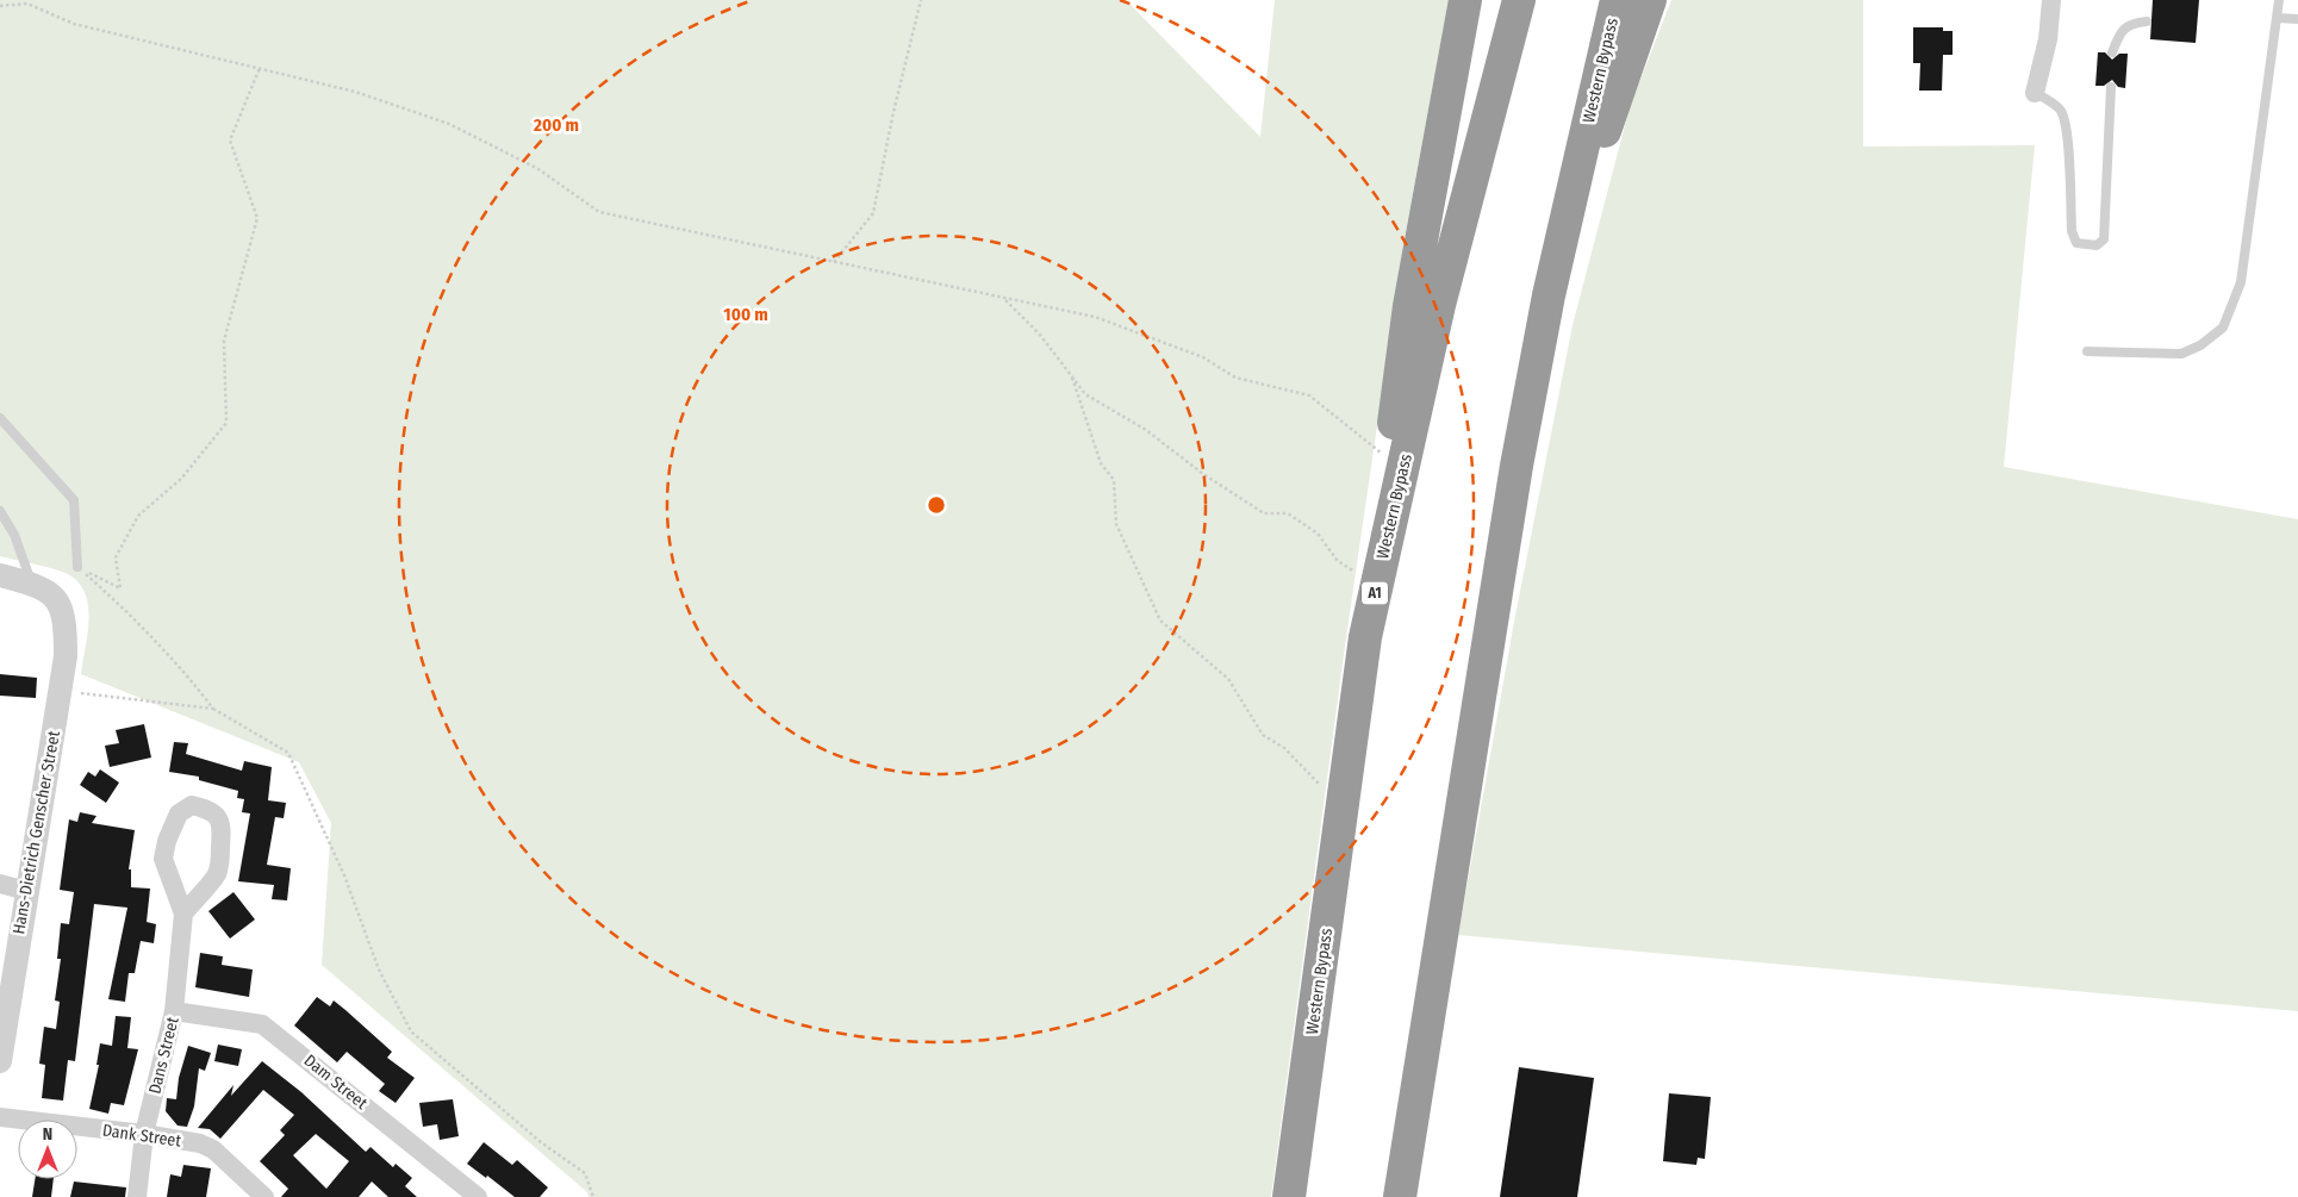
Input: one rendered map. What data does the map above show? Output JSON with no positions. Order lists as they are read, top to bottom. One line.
{"streets":{"highway":["Western Bypass","A1"],"street":["Hans-Dietrich Genscher Street","Dans Street","Dam Street","Dank Street"]},"crossings":[["Dans Street","Dam Street"],["Dans Street","Dank Street"]],"north":"top","rings":["200 m","100 m"]}
